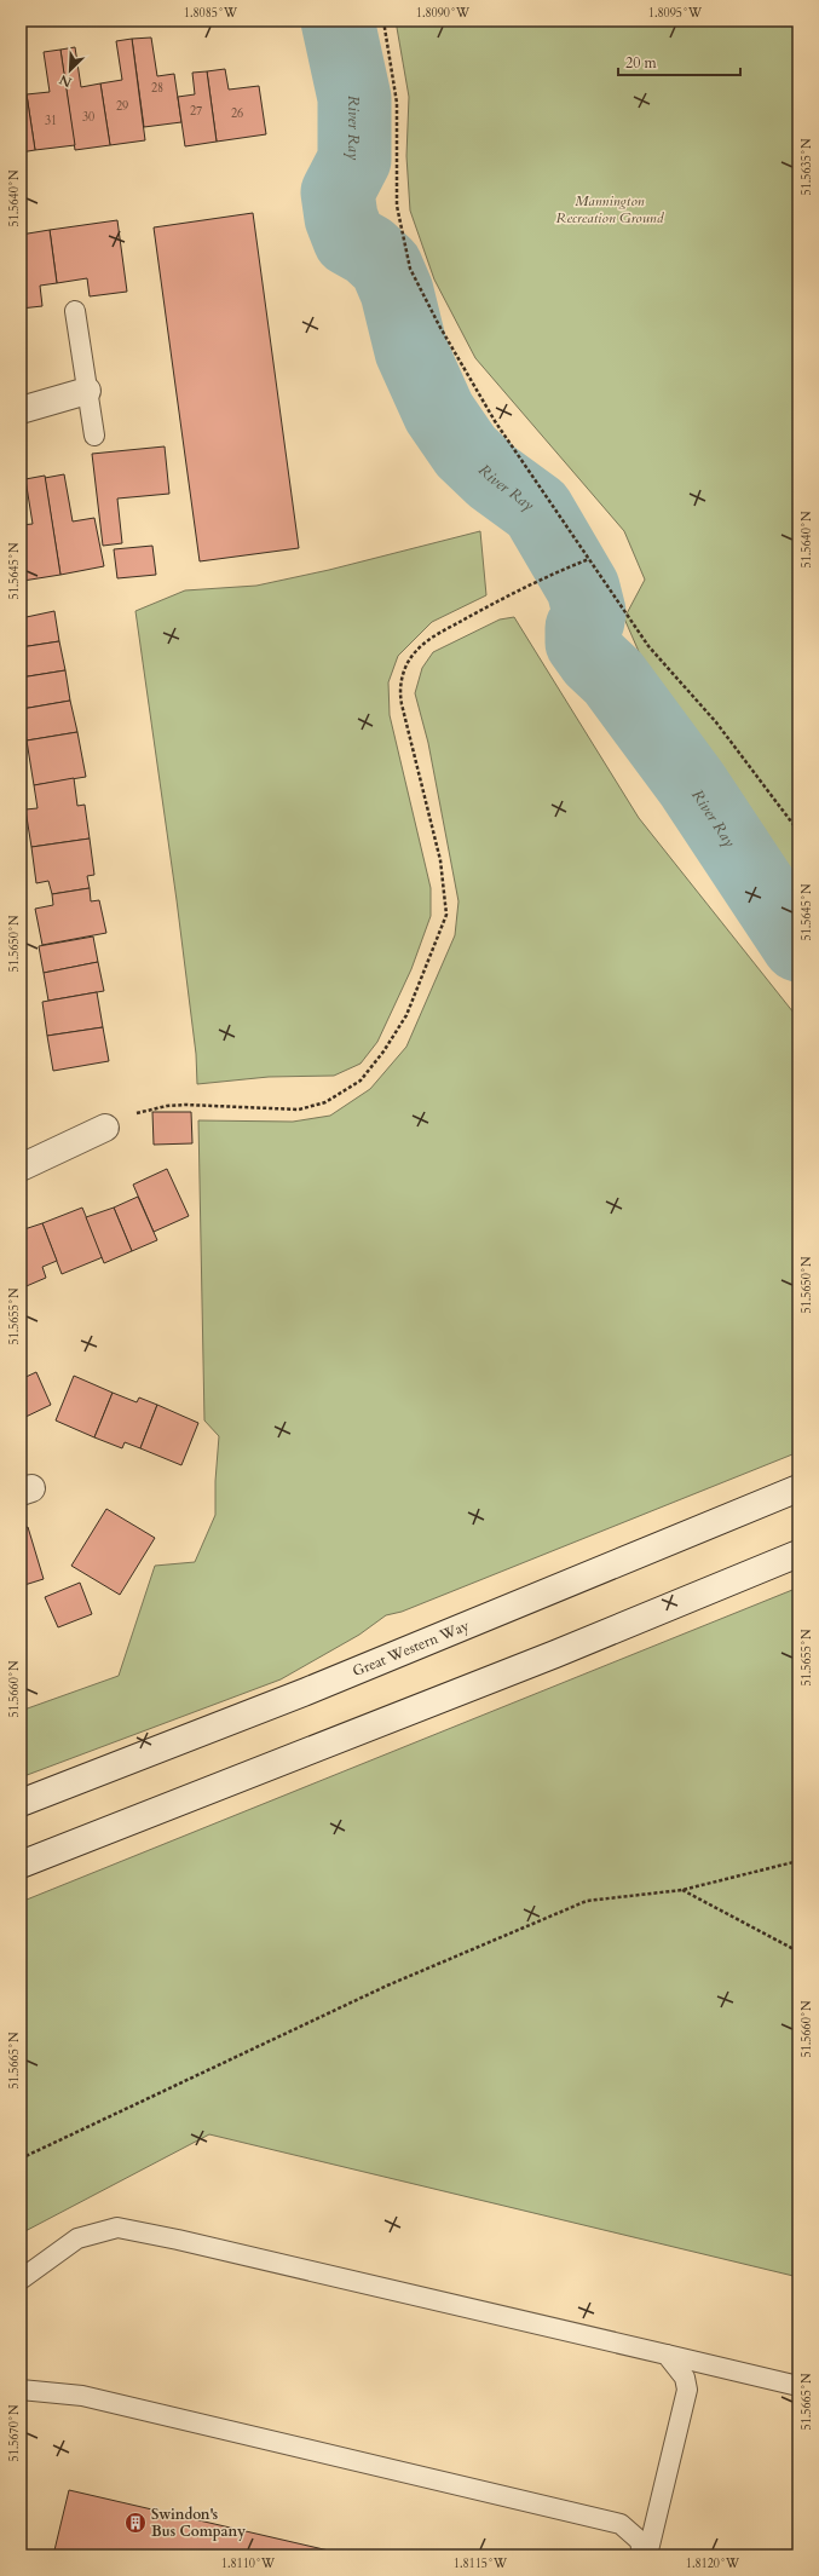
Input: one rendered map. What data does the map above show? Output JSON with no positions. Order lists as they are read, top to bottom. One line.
{"streets":{"main road":["Great Western Way"]},"water":["River Ray"],"parks":["Mannington Recreation Ground"],"places":{"building":["Swindon's Bus Company"]},"house_numbers":["28","29","27","26","30","31"],"scale_bar":"20 m","north":"bottom left","coordinates":["1.8085°W","1.8090°W","1.8095°W","51.5635°N","51.5640°N","51.5645°N","51.5650°N","51.5655°N","51.5660°N","51.5665°N","51.5670°N","1.8110°W","1.8115°W","1.8120°W"]}
